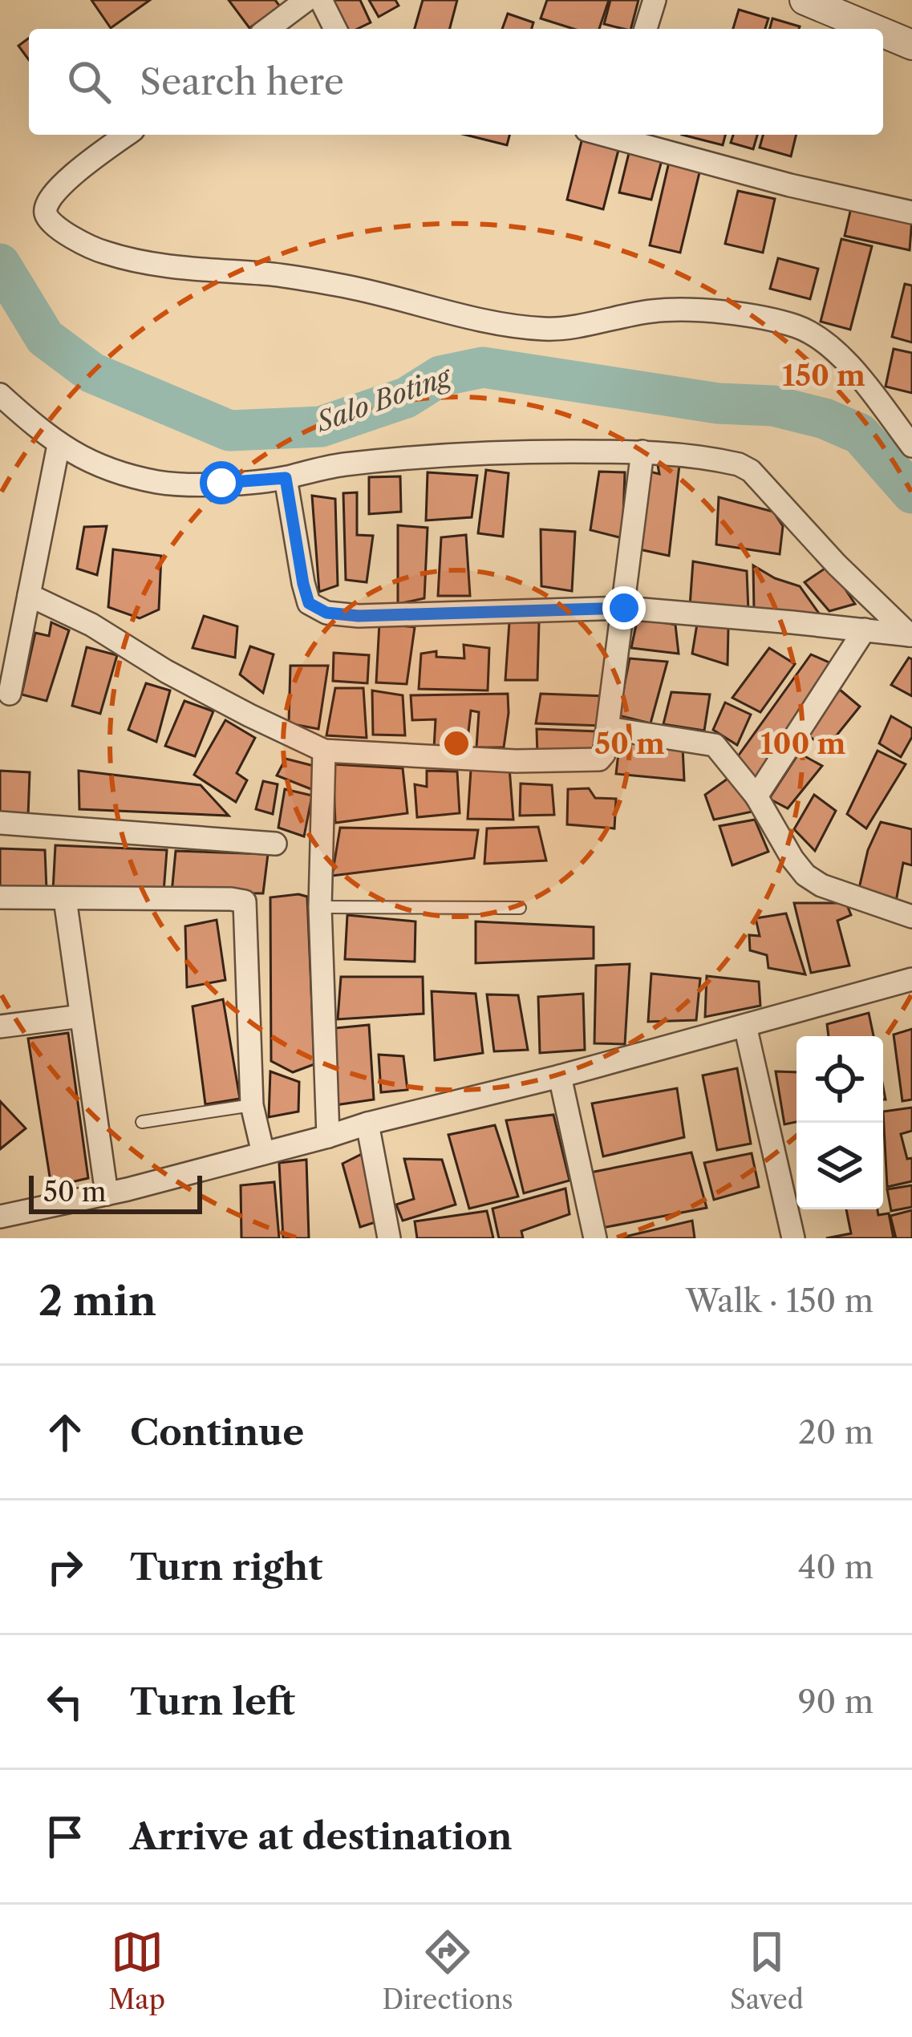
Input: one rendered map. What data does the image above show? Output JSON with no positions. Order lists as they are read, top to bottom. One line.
{"water":["Salo Boting"],"scale_bar":"50 m","page":{"search":"Search here","scale":"50 m","heading":["2 min","Walk · 150 m"],"list":[["Continue","20 m"],["Turn right","40 m"],["Turn left","90 m"],"Arrive at destination"],"nav":["Map","Directions","Saved"]},"rings":["150 m","50 m","100 m"]}
